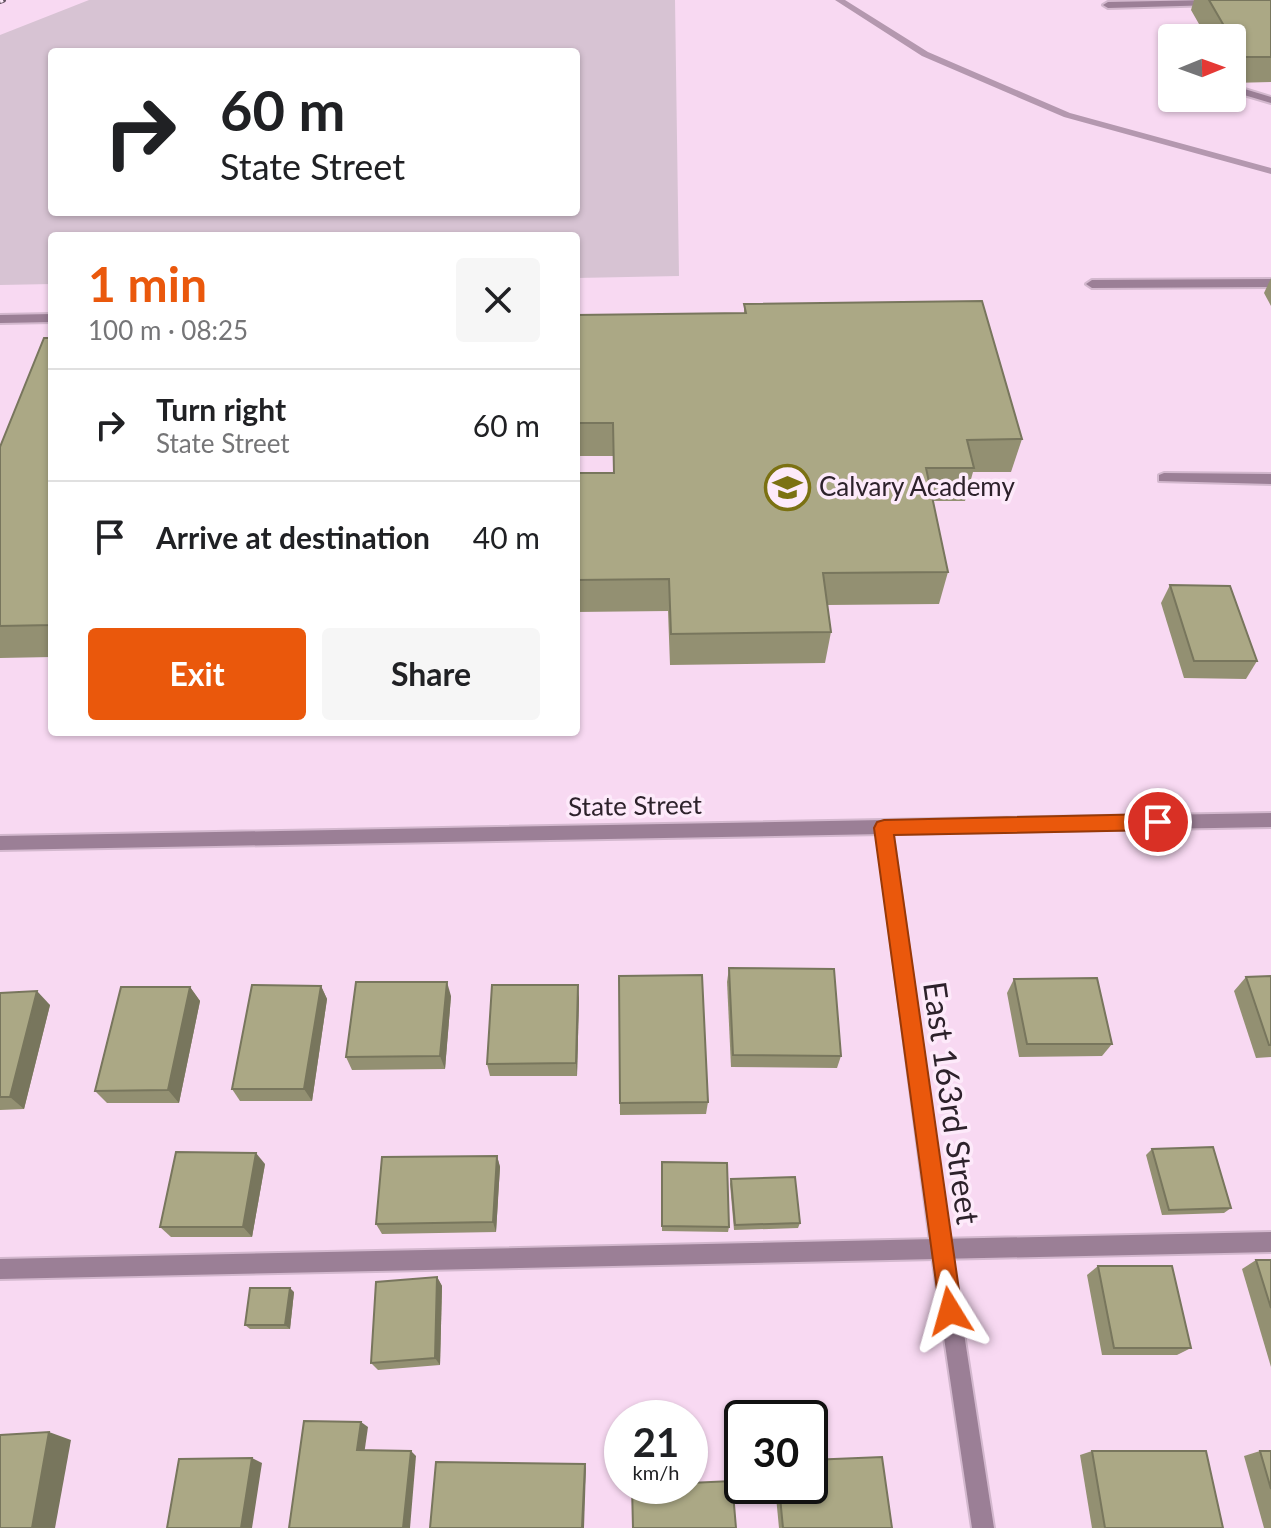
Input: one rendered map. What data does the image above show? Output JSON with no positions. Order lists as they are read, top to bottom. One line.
{"streets":{"street":["State Street","East 163rd Street"]},"crossings":[["State Street","East 163rd Street"]],"places":{"school or university":["Calvary Academy"]},"north":"right","page":{"turn":["60 m","State Street"],"heading":["1 min","100 m · 08:25"],"list":[{"name":"Turn right","note":"State Street","value":"60 m"},{"name":"Arrive at destination","value":"40 m"}],"buttons":["Exit","Share"],"speed":"21 km/h","limit":"30"}}
